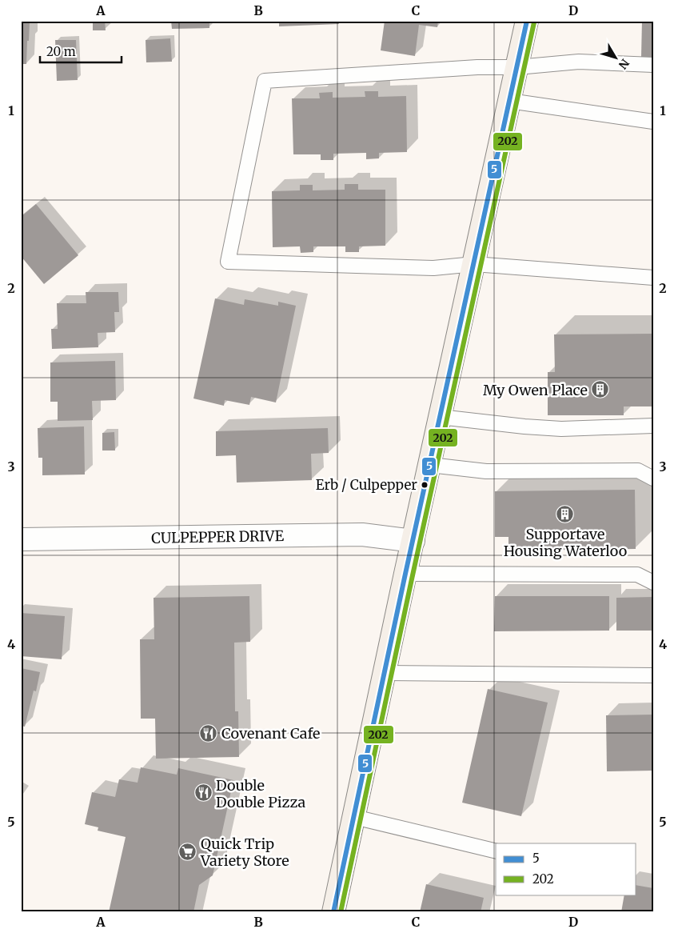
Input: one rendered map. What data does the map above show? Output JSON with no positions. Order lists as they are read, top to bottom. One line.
{"streets":{"street":["CULPEPPER DRIVE"]},"places":{"building":["My Owen Place","Supportave Housing Waterloo"],"other":["Erb / Culpepper"],"restaurant":["Covenant Cafe","Double Double Pizza"],"supermarket":["Quick Trip Variety Store"]},"lines":["transit line 5","transit line 202"],"legend":["5","202"],"scale_bar":"20 m","north":"bottom right","grid":{"columns":["A","B","C","D"],"rows":["1","2","3","4","5"]}}
